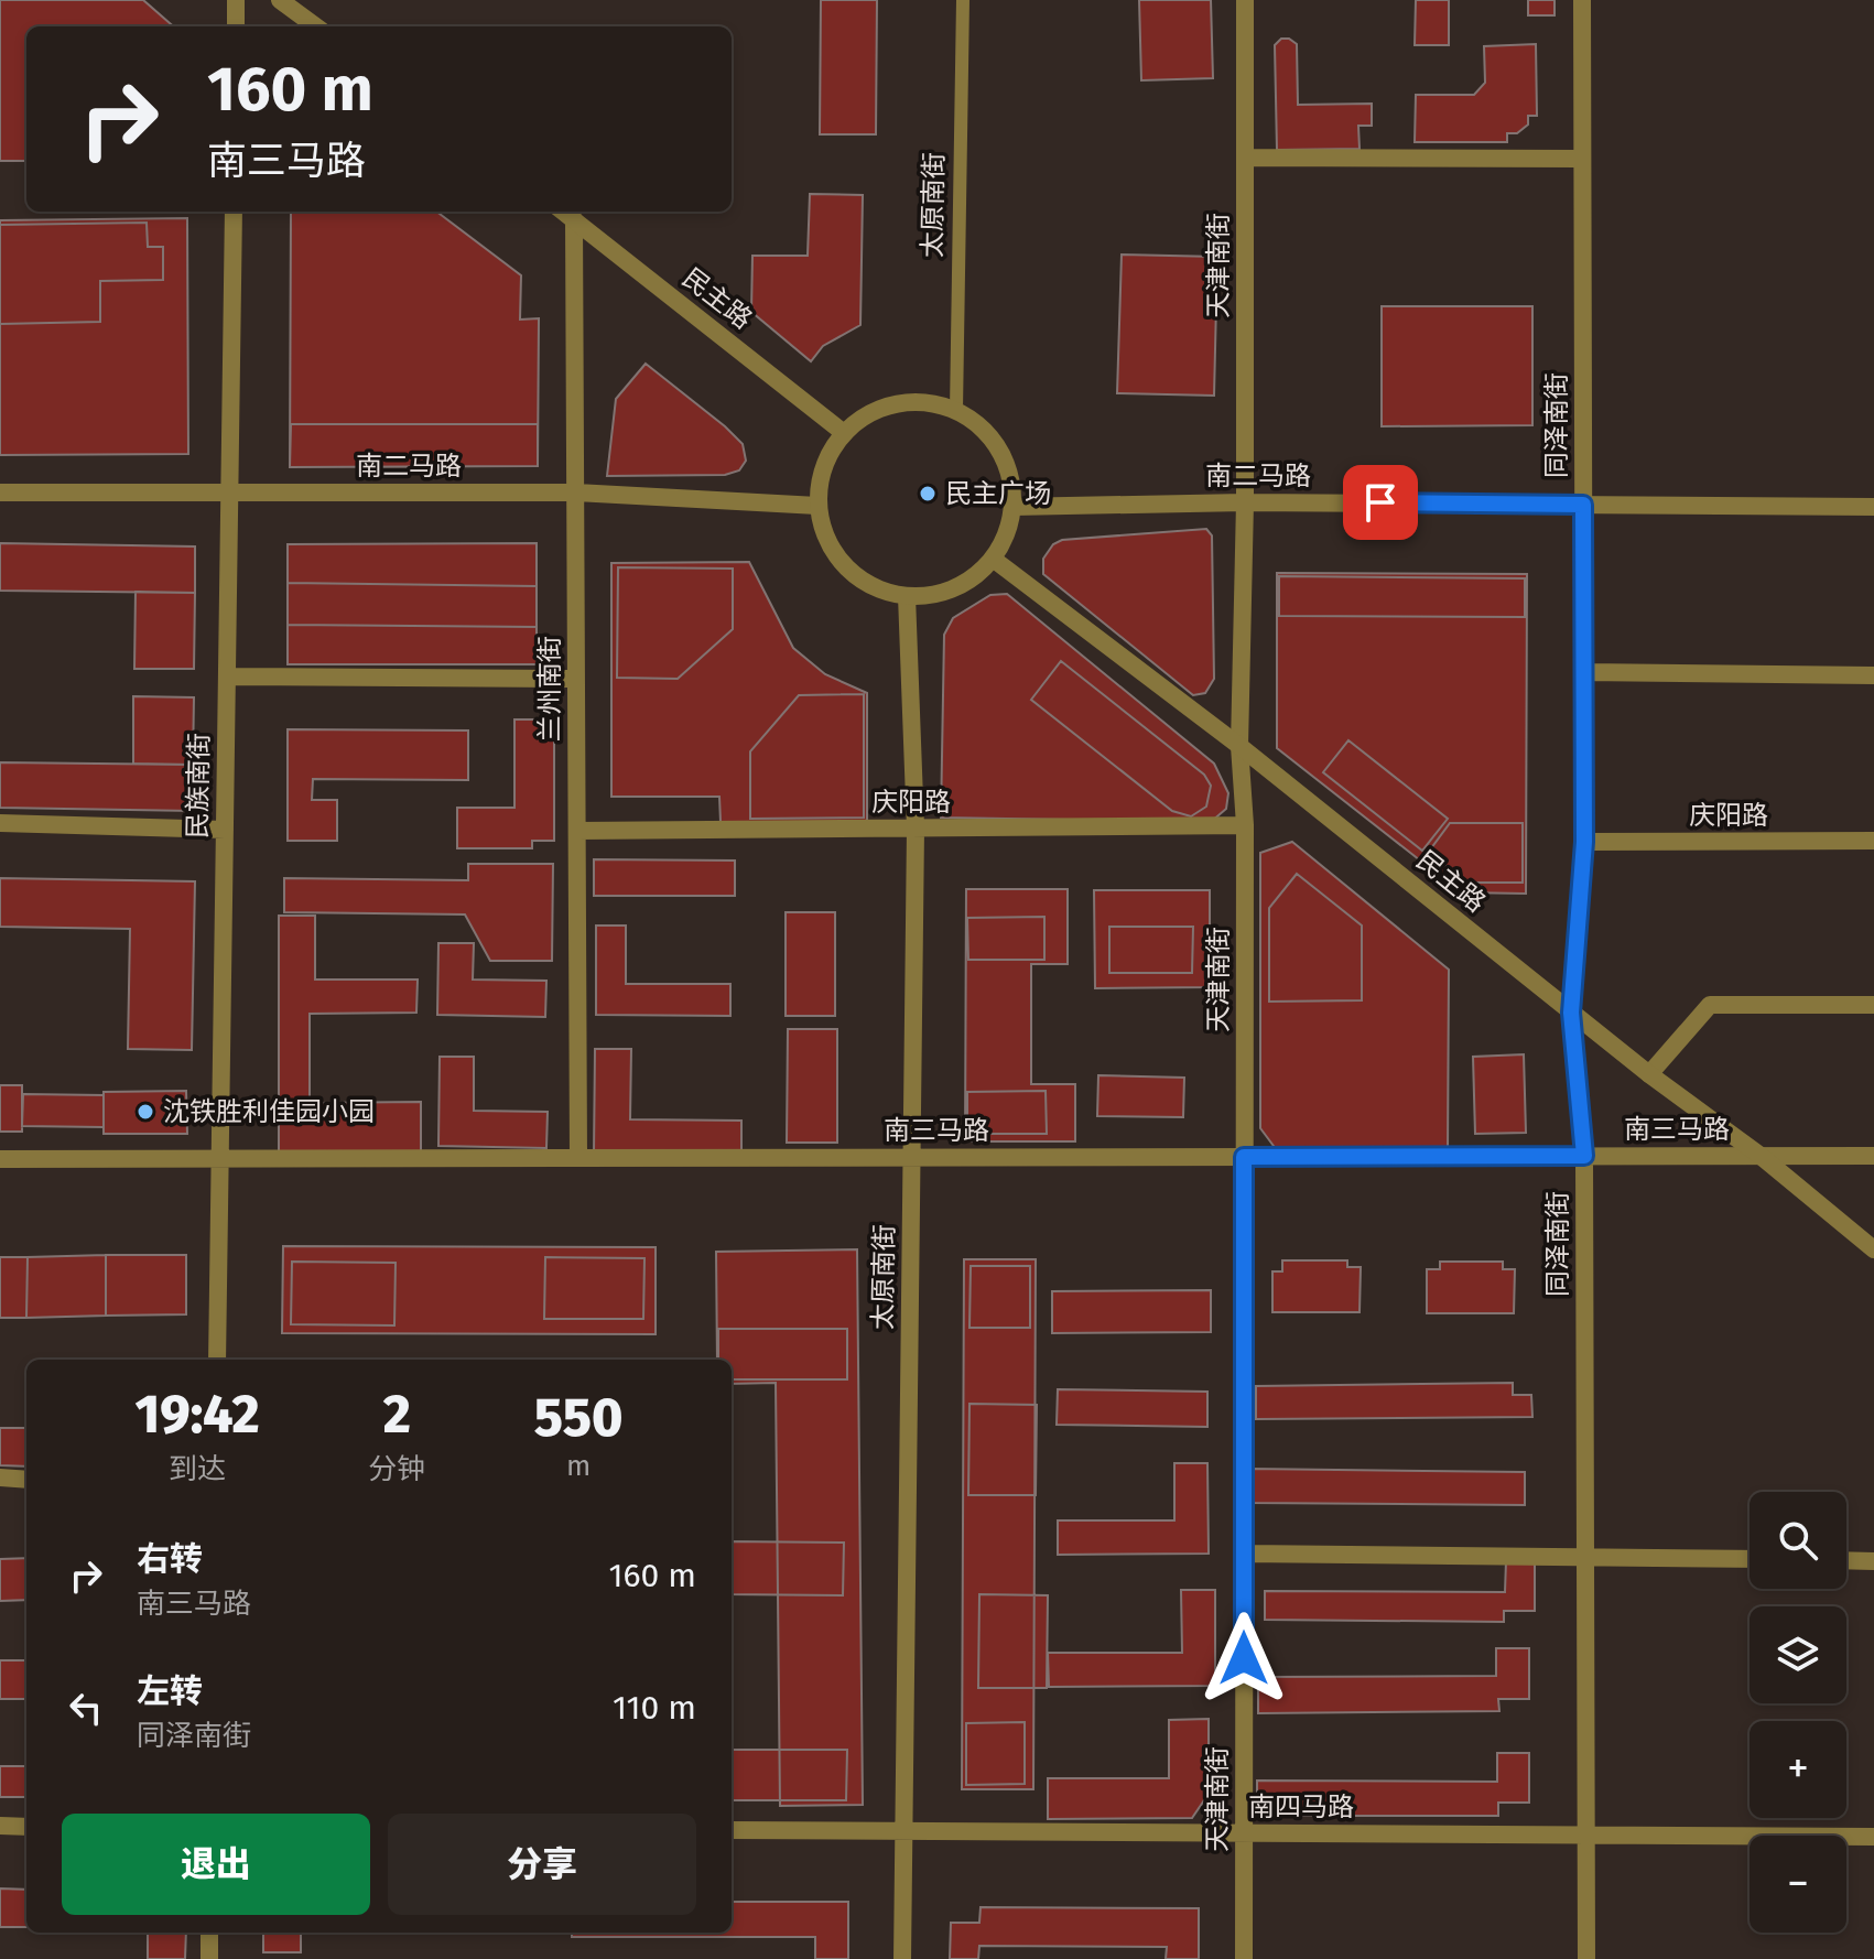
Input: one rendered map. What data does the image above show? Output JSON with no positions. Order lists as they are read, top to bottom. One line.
{"streets":{"street":["太原南街","天津南街","民主路","同泽南街","南二马路","兰州南街","民族南街","庆阳路","南三马路","南四马路"]},"crossings":[["太原南街","民主路"],["太原南街","南二马路"],["太原南街","庆阳路"],["太原南街","南三马路"],["太原南街","南四马路"],["天津南街","民主路"],["天津南街","南二马路"],["天津南街","庆阳路"],["天津南街","南三马路"],["天津南街","南四马路"],["民主路","同泽南街"],["民主路","南二马路"],["民主路","兰州南街"],["民主路","南三马路"],["同泽南街","南二马路"],["同泽南街","庆阳路"],["同泽南街","南三马路"],["同泽南街","南四马路"],["南二马路","兰州南街"],["南二马路","民族南街"],["兰州南街","庆阳路"],["兰州南街","南三马路"],["民族南街","南三马路"]],"places":["民主广场","沈铁胜利佳园小园"],"page":{"turn":["160 m","南三马路"],"eta":["19:42","到达","2","分钟","550","m"],"map_buttons":["+","−"],"list":[{"name":"右转","note":"南三马路","value":"160 m"},{"name":"左转","note":"同泽南街","value":"110 m"}],"buttons":["退出","分享"]}}
